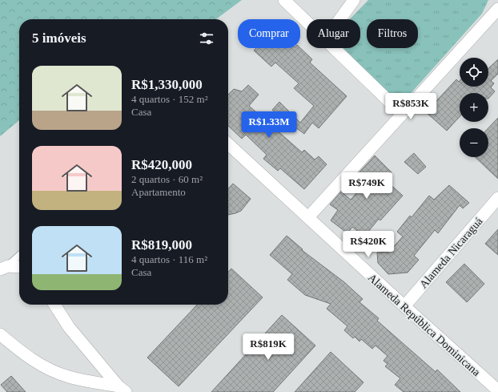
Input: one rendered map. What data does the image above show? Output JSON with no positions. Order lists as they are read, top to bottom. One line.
{"streets":{"street":["Alameda Nicaraguá","Alameda República Dominicana"]},"crossings":[["Alameda Nicaraguá","Alameda República Dominicana"]],"page":{"chip":["Comprar","Alugar","Filtros"],"heading":"5 imóveis","map_buttons":["+","−"],"list":[{"name":"R$1,330,000","note":"4 quartos · 152 m² · Casa"},{"name":"R$420,000","note":"2 quartos · 60 m² · Apartamento"},{"name":"R$819,000","note":"4 quartos · 116 m² · Casa"}],"price":["R$853K","R$1.33M","R$749K","R$420K","R$819K"]}}
